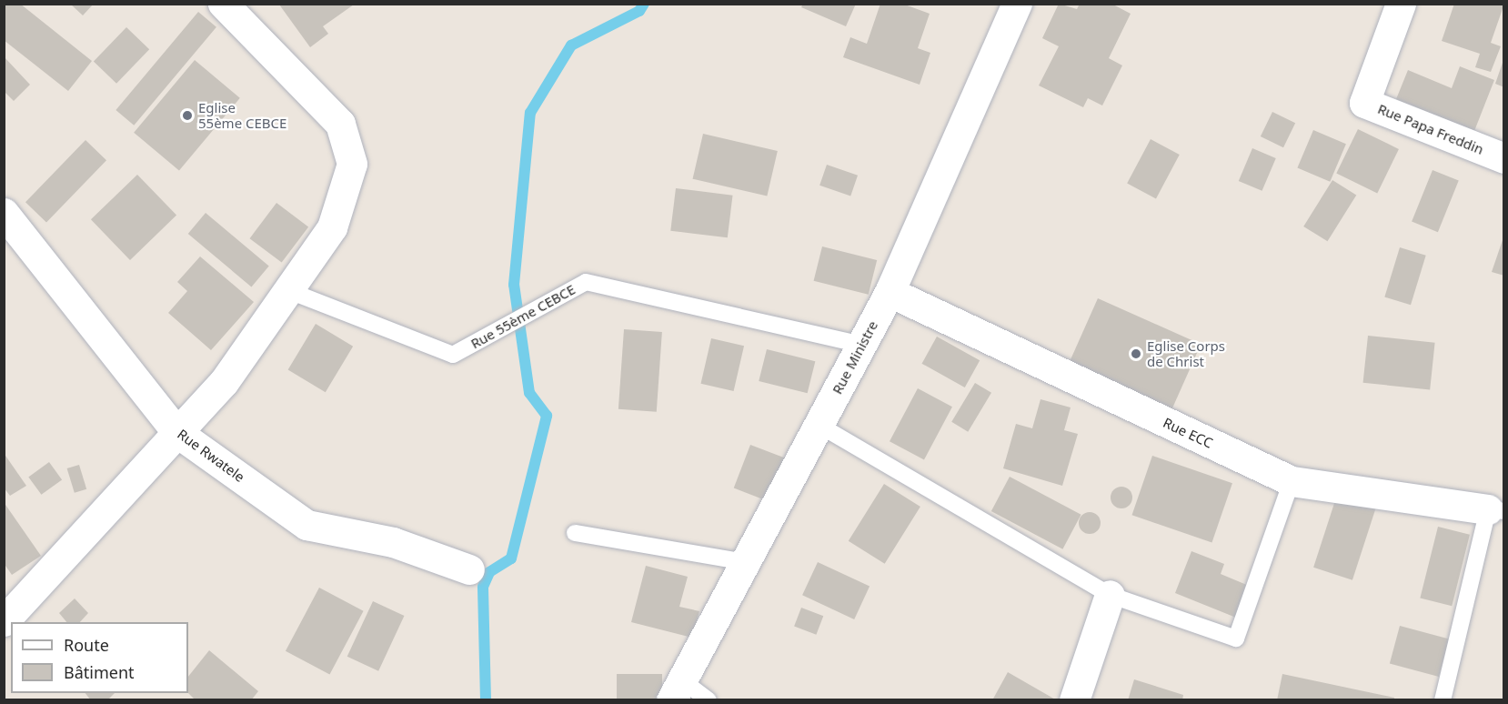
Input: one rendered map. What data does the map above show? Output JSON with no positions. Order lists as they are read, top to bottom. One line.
{"streets":{"street":["Rue Papa Freddin","Rue Ministre","Rue ECC","Rue Rwatele"],"lane":["Rue 55ème CEBCE"]},"crossings":[["Rue 55ème CEBCE","Rue Ministre"],["Rue Ministre","Rue ECC"]],"places":["Eglise 55ème CEBCE","Eglise Corps de Christ"],"legend":["Route","Bâtiment"]}
